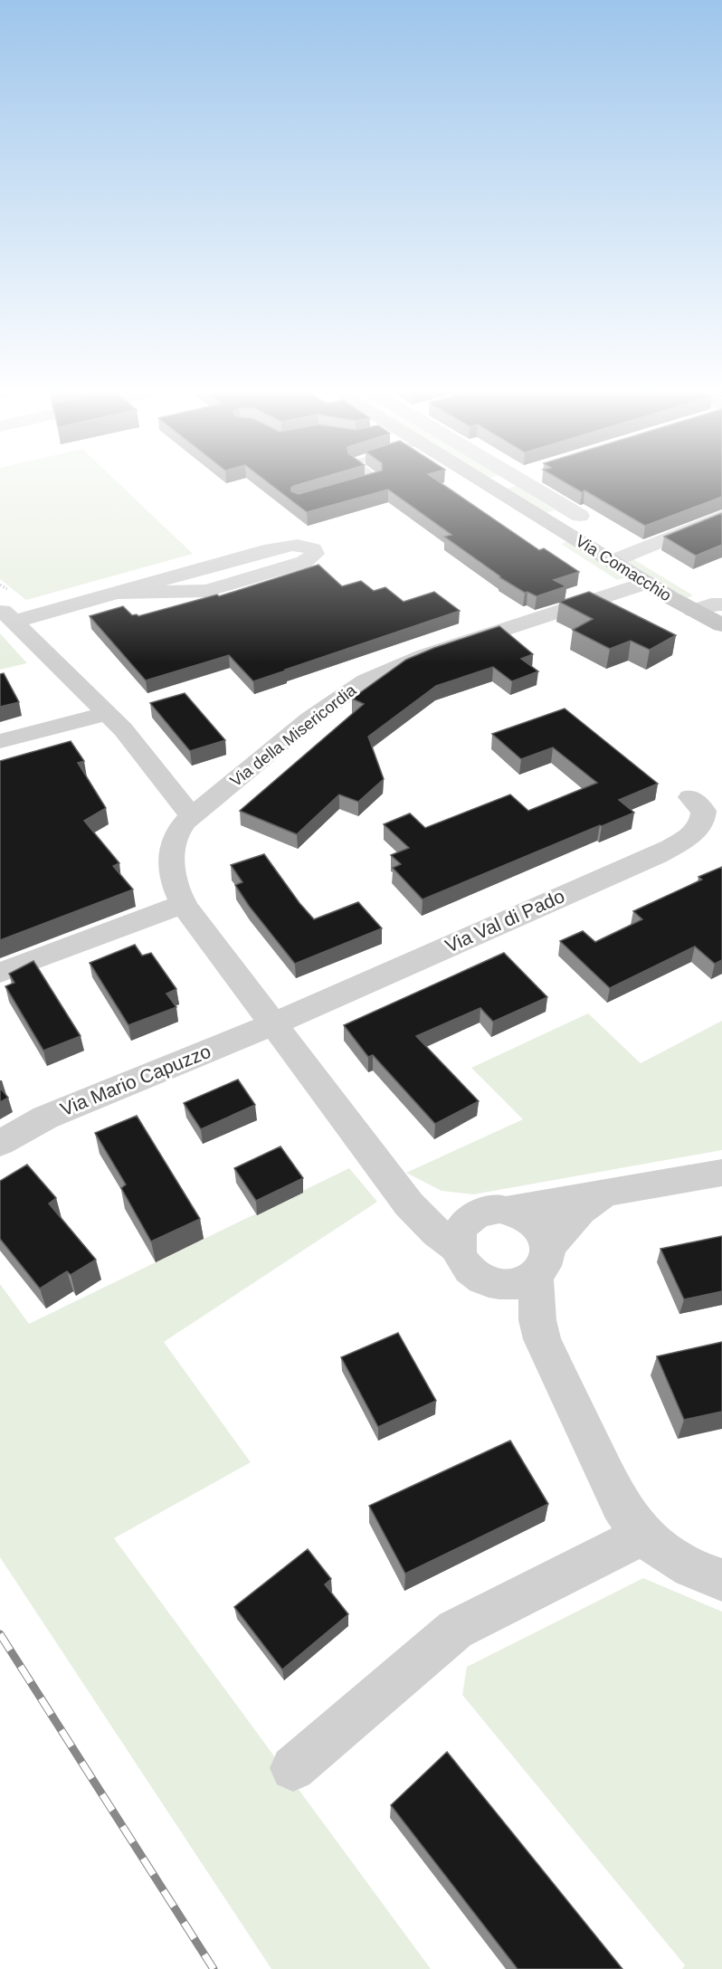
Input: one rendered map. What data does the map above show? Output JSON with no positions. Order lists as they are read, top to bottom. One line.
{"streets":{"main road":["Via Comacchio"],"street":["Via della Misericordia","Via Val di Pado","Via Mario Capuzzo"]},"crossings":[["Via Comacchio","Via della Misericordia"],["Via della Misericordia","Via Val di Pado"],["Via della Misericordia","Via Mario Capuzzo"],["Via Val di Pado","Via Mario Capuzzo"]]}
